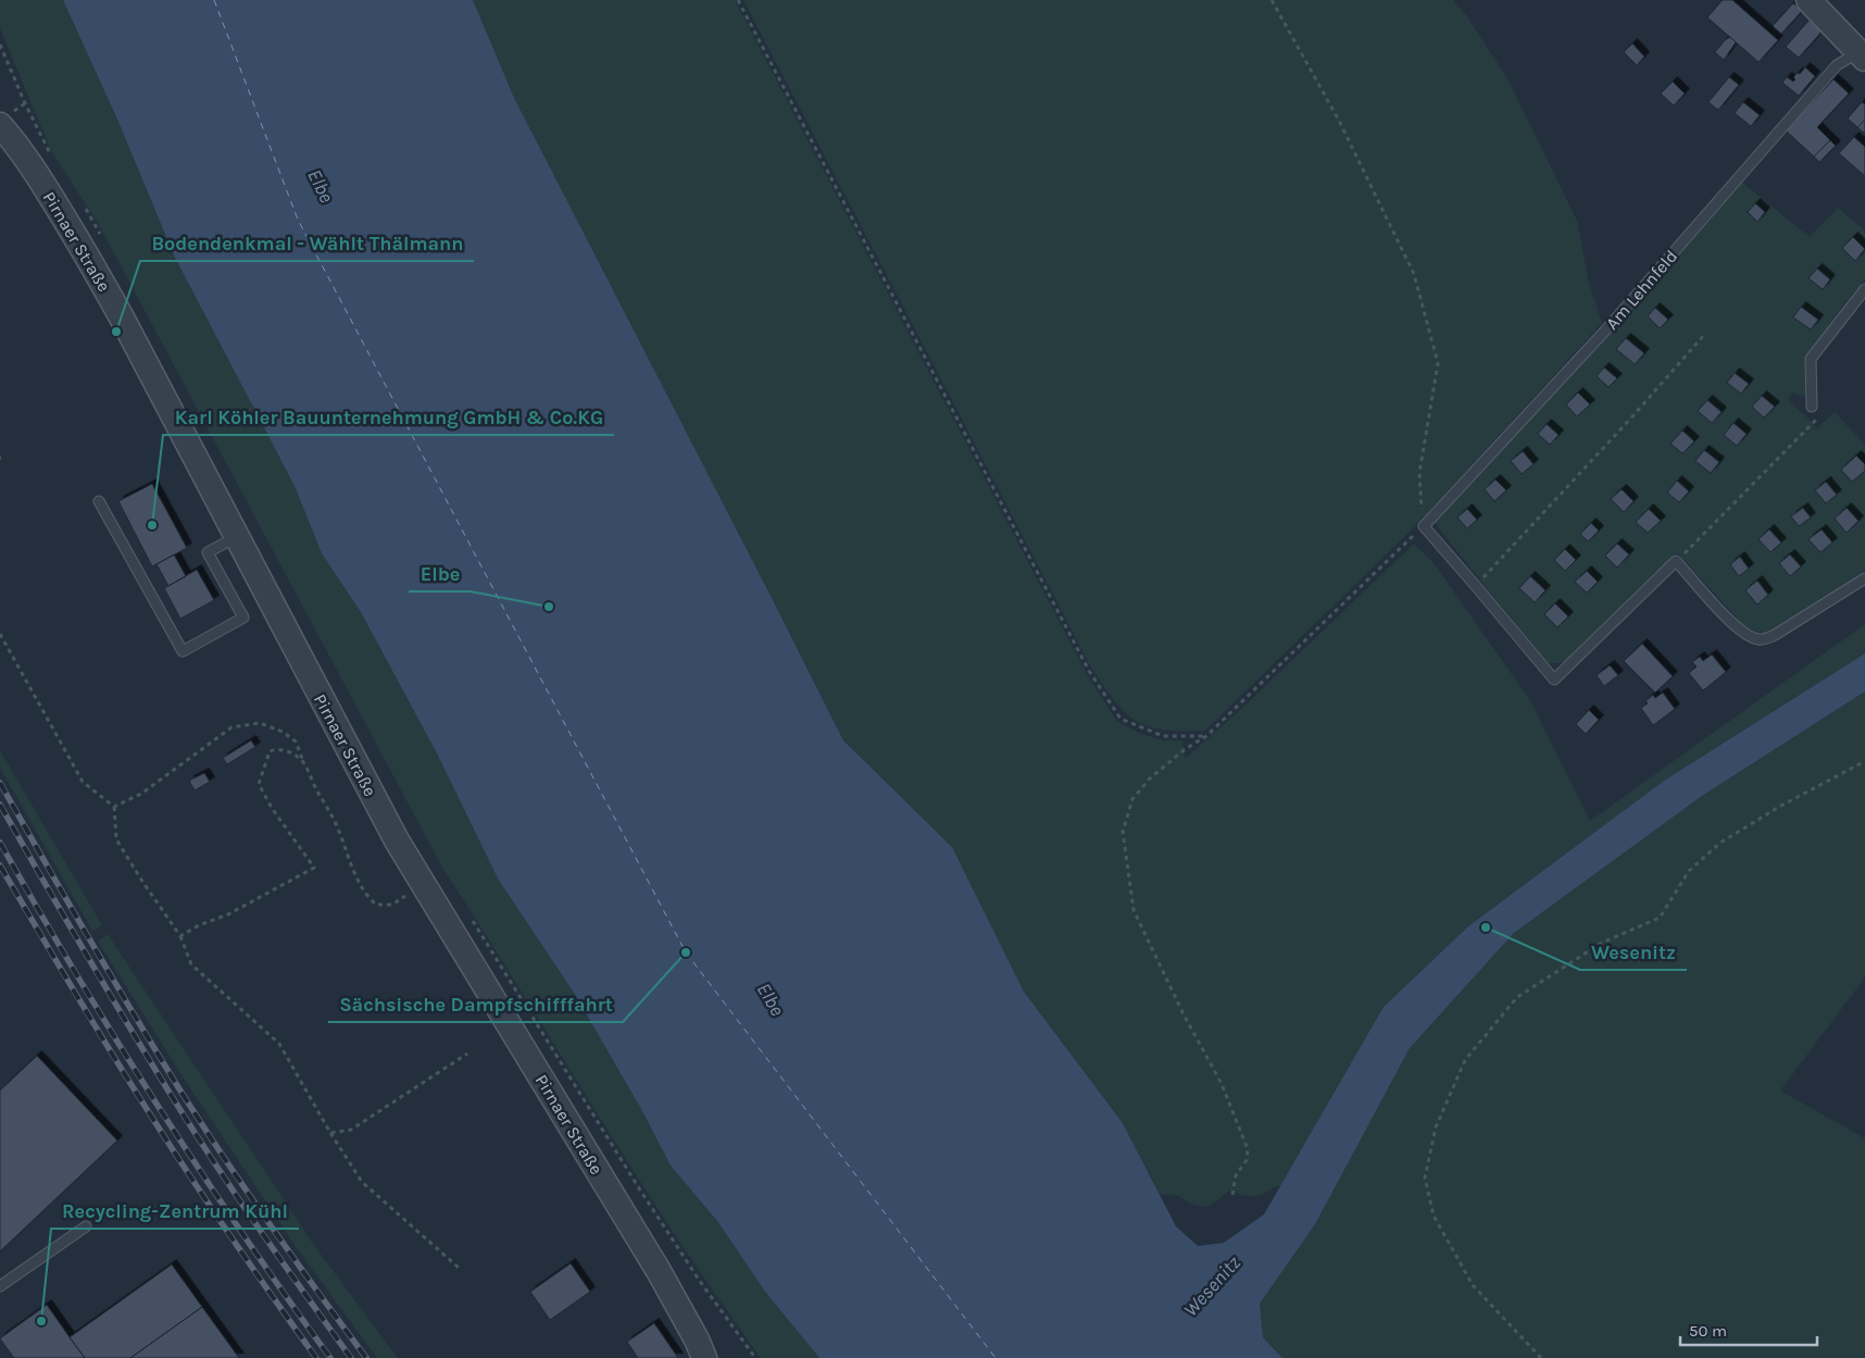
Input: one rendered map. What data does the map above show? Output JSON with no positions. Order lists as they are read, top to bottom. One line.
{"streets":{"street":["Pirnaer Straße"],"lane":["Am Lehnfeld"]},"water":["Elbe","Wesenitz"],"places":["Bodendenkmal - Wählt Thälmann","Karl Köhler Bauunternehmung GmbH & Co.KG","Elbe","Wesenitz","Sächsische Dampfschifffahrt","Recycling-Zentrum Kühl"],"scale_bar":"50 m"}
